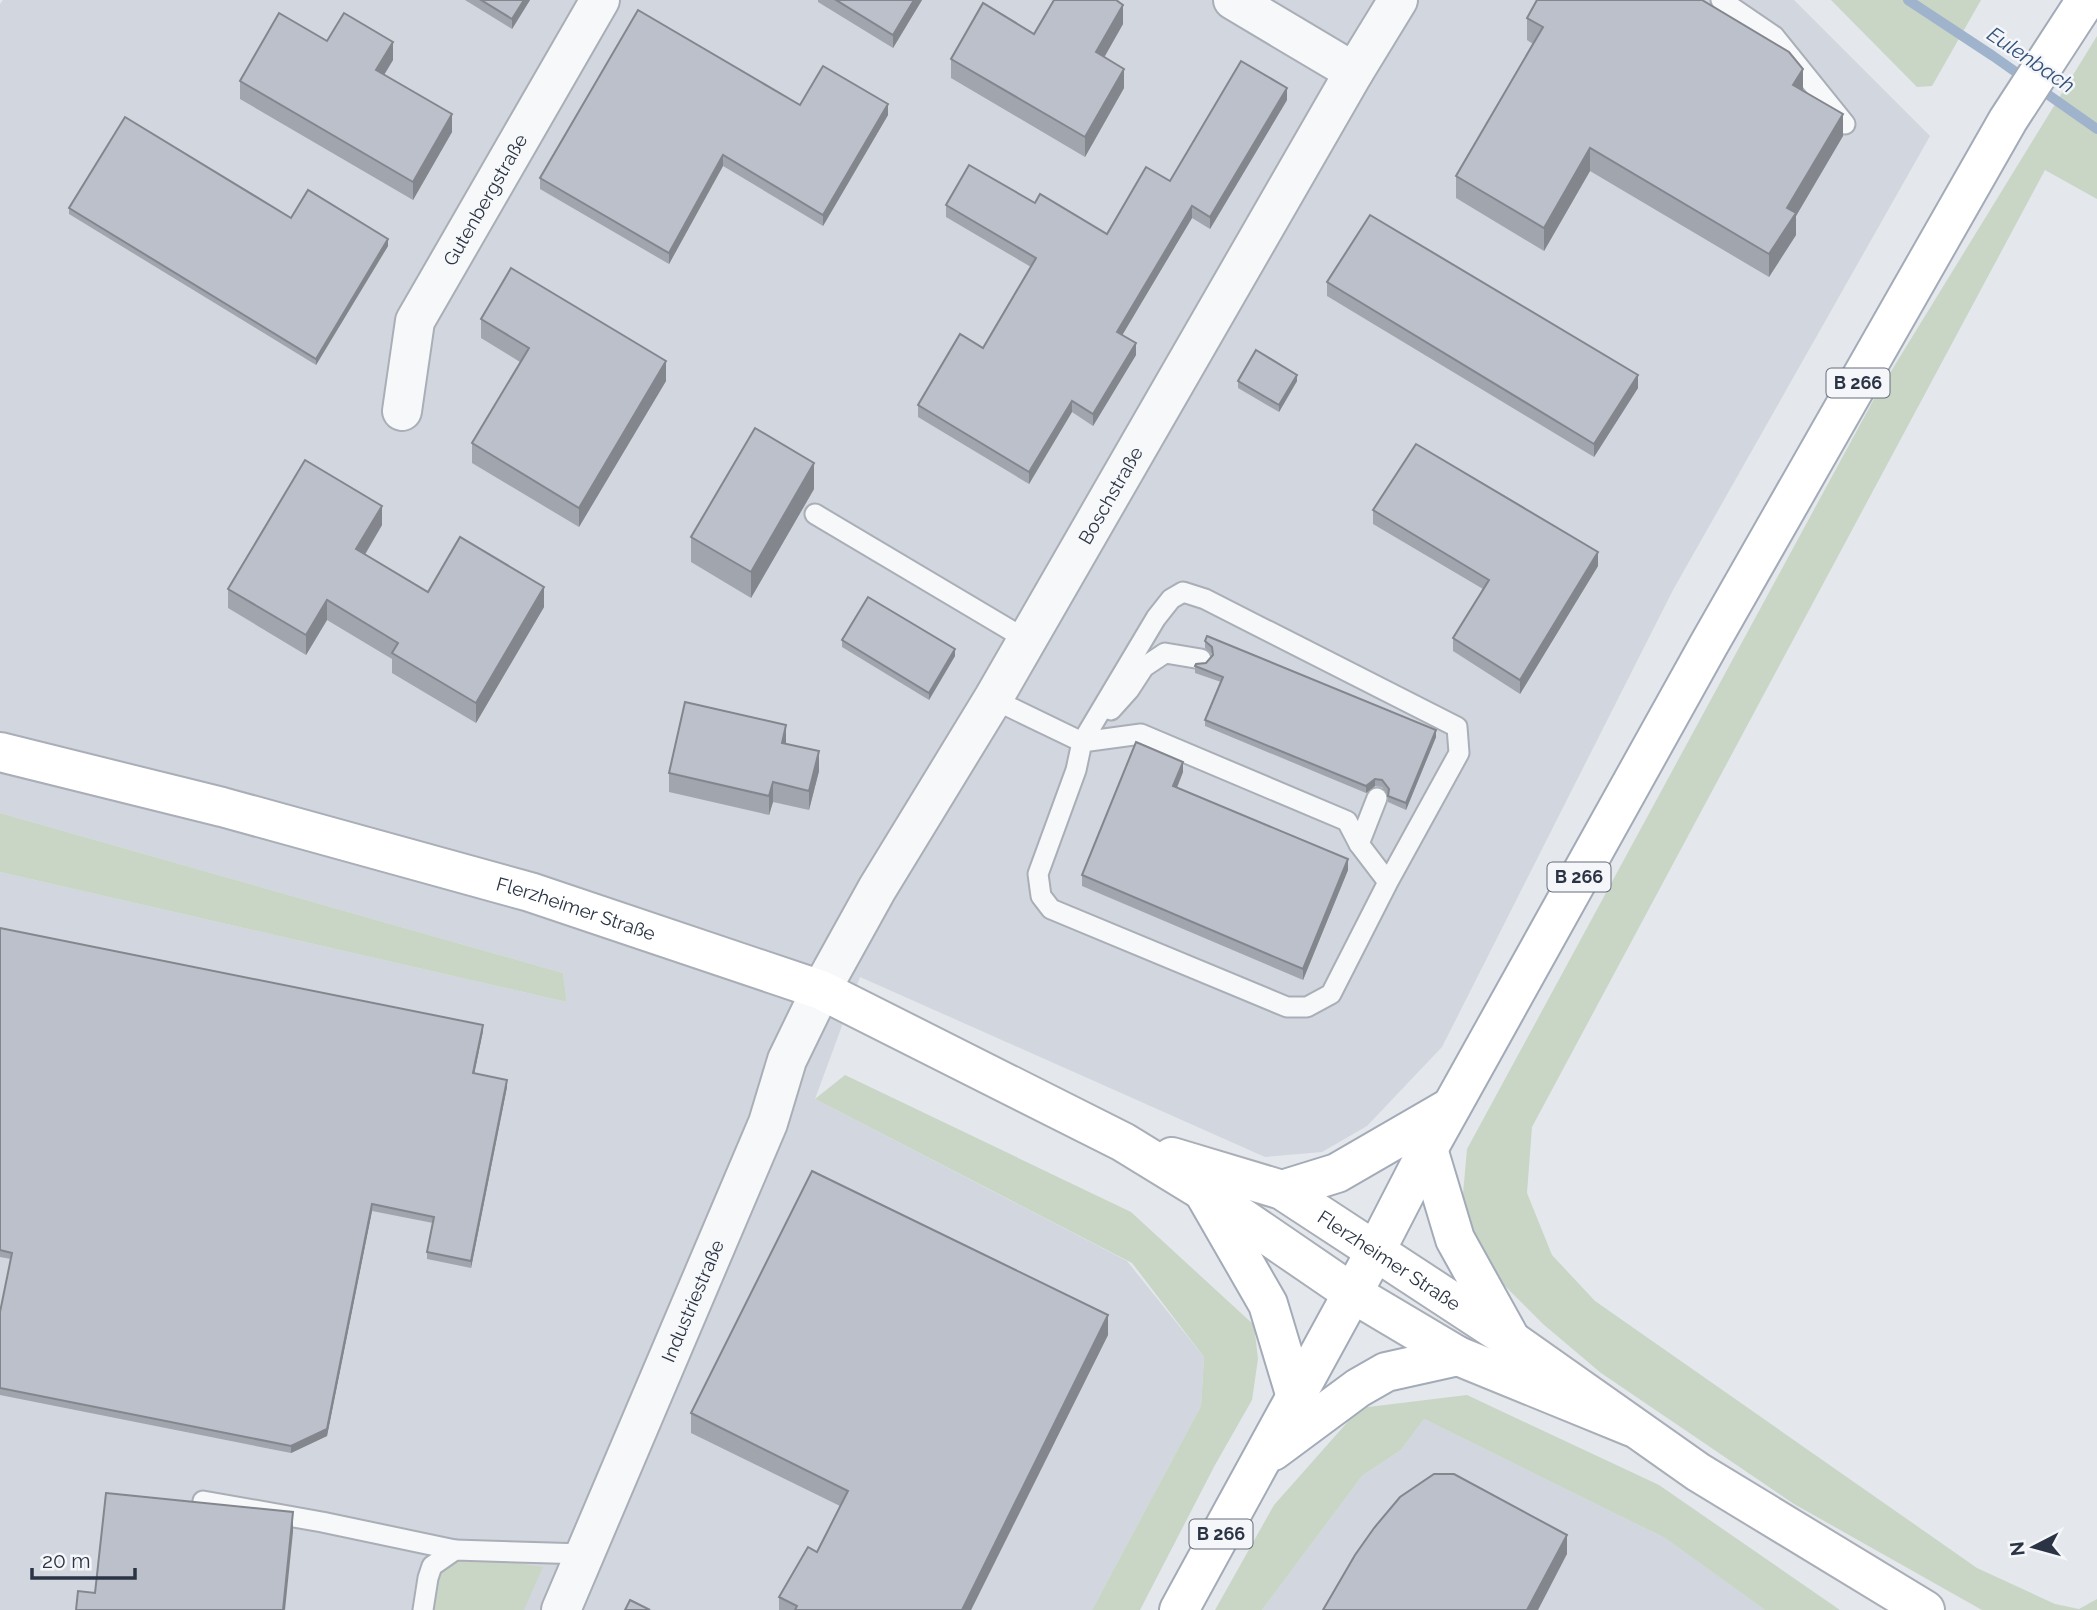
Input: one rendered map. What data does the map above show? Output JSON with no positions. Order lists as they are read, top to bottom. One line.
{"streets":{"main road":["B 266","Flerzheimer Straße"],"street":["Gutenbergstraße","Boschstraße","Industriestraße"]},"crossings":[["B 266","Flerzheimer Straße"],["Boschstraße","Flerzheimer Straße"],["Boschstraße","Industriestraße"],["Flerzheimer Straße","Industriestraße"]],"water":["Eulenbach"],"scale_bar":"20 m","north":"left"}
